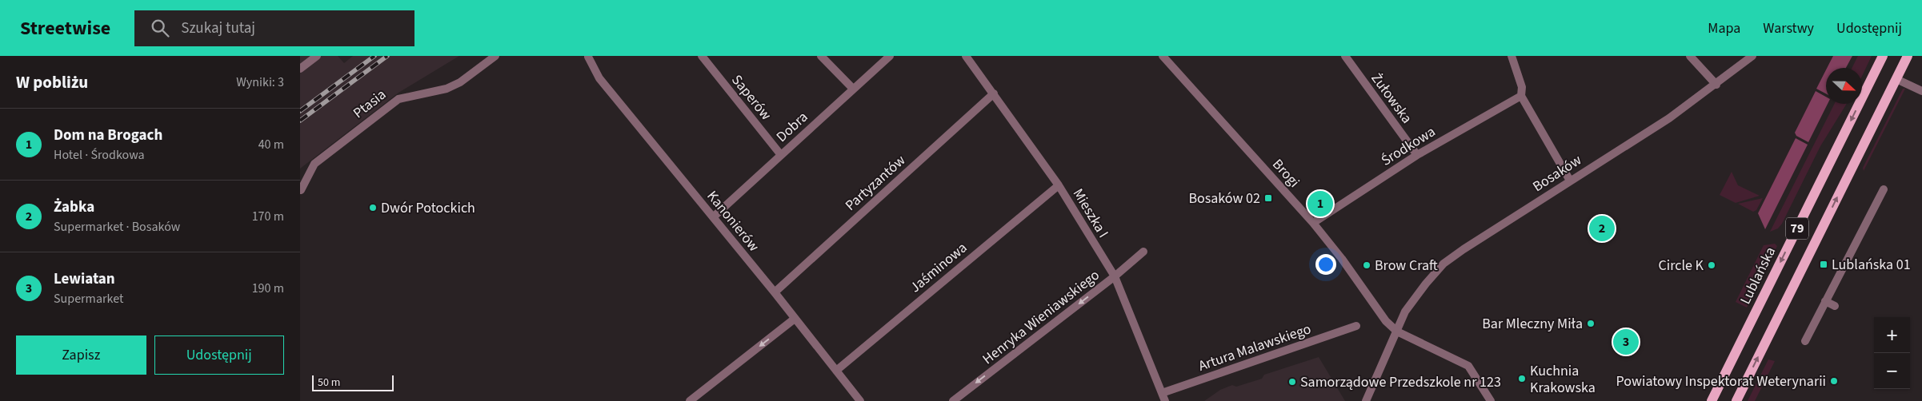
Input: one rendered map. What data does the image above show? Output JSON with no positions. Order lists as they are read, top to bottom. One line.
{"streets":{"main road":["79","Lublańska"],"street":["Saperów","Żułowska","Ptasia","Dobra","Środkowa","Brogi","Bosaków","Partyzantów","Mieszka I","Kanonierów","Jaśminowa","Henryka Wieniawskiego","Artura Malawskiego"]},"crossings":[["Saperów","Dobra"],["Żułowska","Środkowa"],["Dobra","Kanonierów"],["Środkowa","Brogi"],["Brogi","Bosaków"],["Partyzantów","Mieszka I"],["Partyzantów","Kanonierów"],["Mieszka I","Jaśminowa"],["Mieszka I","Henryka Wieniawskiego"],["Mieszka I","Artura Malawskiego"],["Kanonierów","Jaśminowa"]],"one_way":["Henryka Wieniawskiego"],"places":{"transit":["Bosaków 02","Lublańska 01"],"other":["Dwór Potockich","Brow Craft","Circle K","Bar Mleczny Miła","Kuchnia Krakowska","Powiatowy Inspektorat Weterynarii","Samorządowe Przedszkole nr 123"]},"scale_bar":"50 m","north":"right","page":{"header":"Streetwise","search":"Szukaj tutaj","nav":["Mapa","Warstwy","Udostępnij"],"heading":["W pobliżu","Wyniki: 3"],"list":[{"mark":"1","name":"Dom na Brogach","note":"Hotel · Środkowa","value":"40 m"},{"mark":"2","name":"Żabka","note":"Supermarket · Bosaków","value":"170 m"},{"mark":"3","name":"Lewiatan","note":"Supermarket","value":"190 m"}],"pins":["1","2","3"],"map_buttons":["+","−"],"buttons":["Zapisz","Udostępnij"],"scale":"50 m"}}
